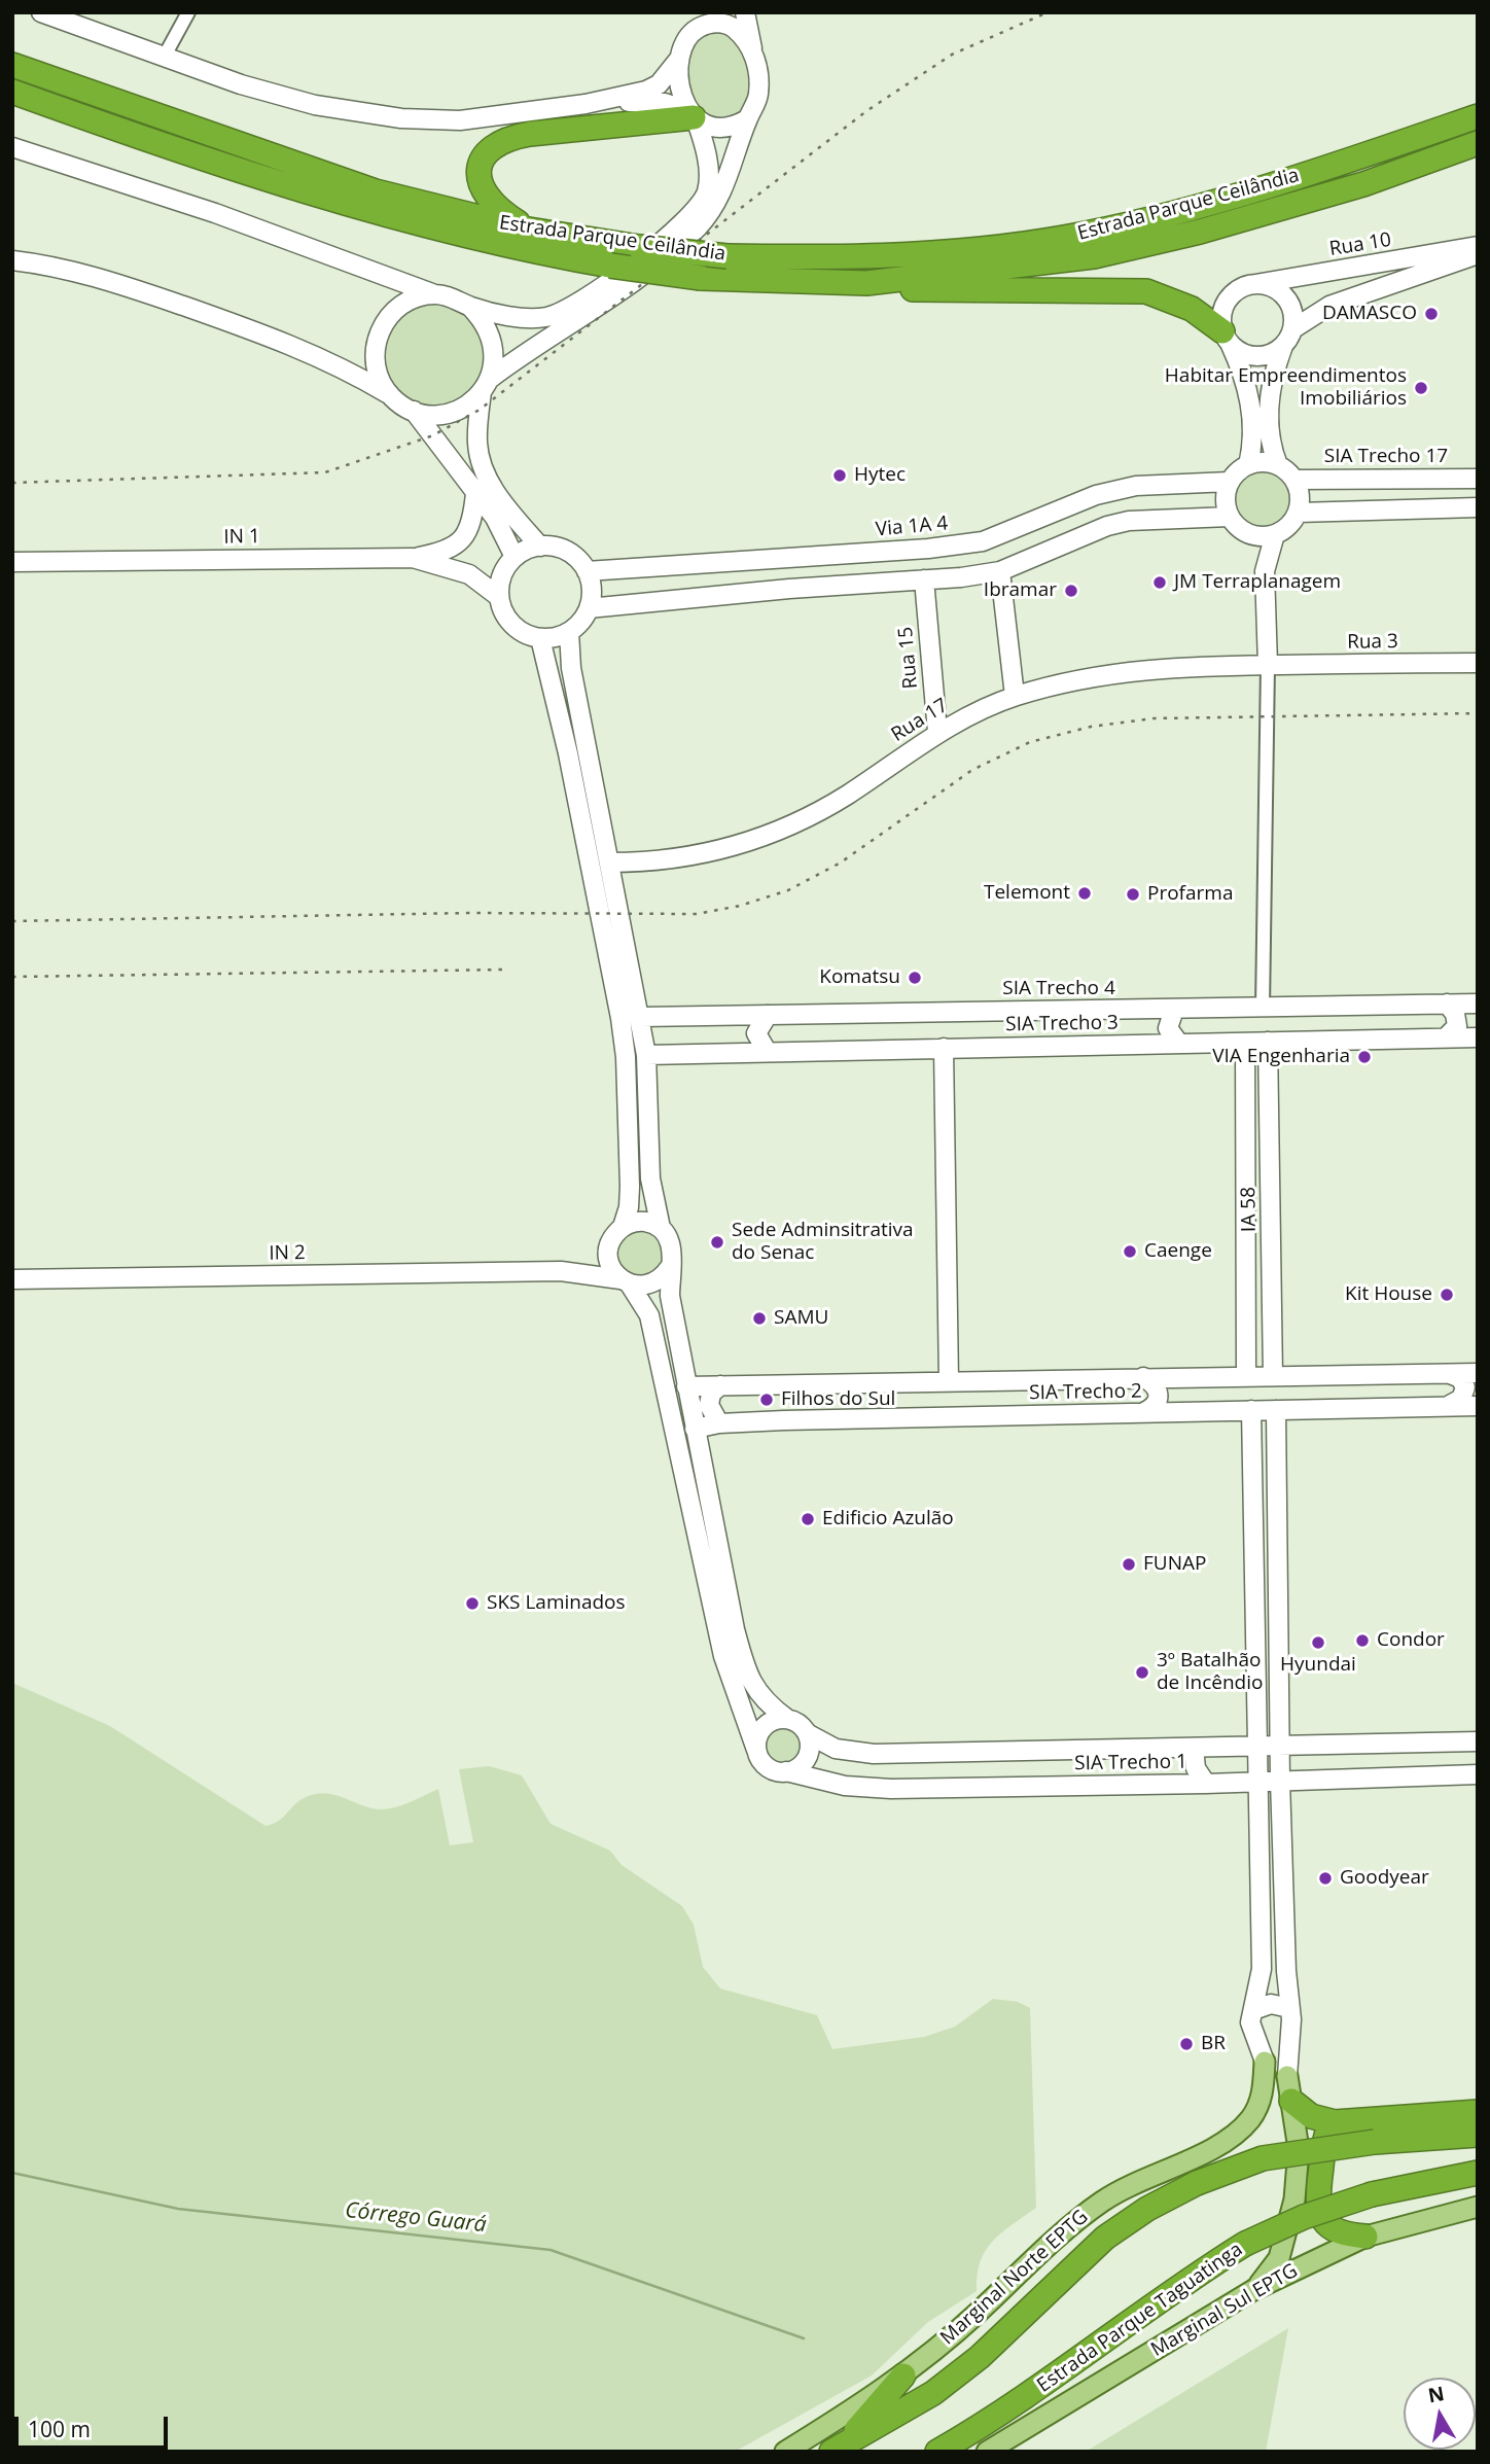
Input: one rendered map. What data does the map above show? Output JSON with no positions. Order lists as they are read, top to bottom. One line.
{"streets":{"highway":["Estrada Parque Ceilândia","Estrada Parque Taguatinga"],"main road":["Rua 10","SIA Trecho 17","Via 1A 4","IN 1","Rua 3","Rua 15","Rua 17","SIA Trecho 4","SIA Trecho 3","IA 58","IN 2","SIA Trecho 2","SIA Trecho 1","Marginal Norte EPTG","Marginal Sul EPTG"]},"crossings":[["SIA Trecho 17","Via 1A 4"],["Via 1A 4","IN 1"],["Rua 3","Rua 17"],["Rua 15","Rua 17"],["SIA Trecho 3","IA 58"]],"water":["Córrego Guará"],"places":["DAMASCO","Habitar Empreendimentos Imobiliários","Hytec","JM Terraplanagem","Ibramar","Telemont","Profarma","Komatsu","VIA Engenharia","Sede Adminsitrativa do Senac","Caenge","Kit House","SAMU","Filhos do Sul","Edificio Azulão","FUNAP","SKS Laminados","Condor","Hyundai","3º Batalhão de Incêndio","Goodyear","BR"],"scale_bar":"100 m","north":"top"}
